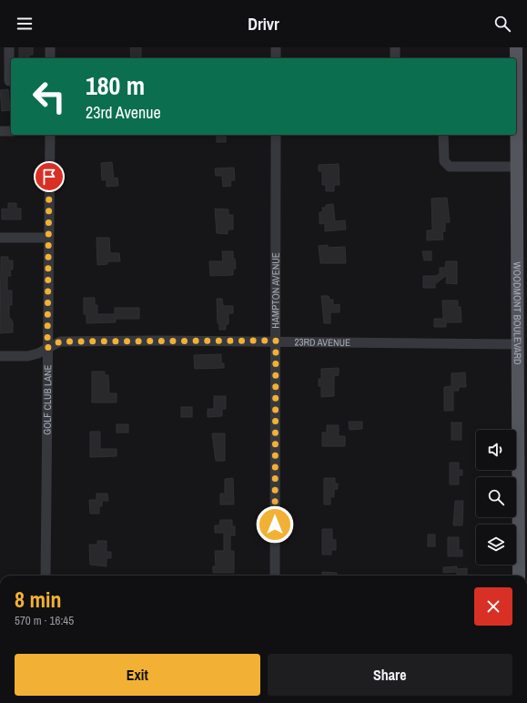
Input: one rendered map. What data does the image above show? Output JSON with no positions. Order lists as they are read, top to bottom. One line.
{"streets":{"main road":["WOODMONT BOULEVARD"],"street":["HAMPTON AVENUE","23RD AVENUE","GOLF CLUB LANE"]},"crossings":[["HAMPTON AVENUE","23RD AVENUE"],["WOODMONT BOULEVARD","23RD AVENUE"],["23RD AVENUE","GOLF CLUB LANE"]],"page":{"header":"Drivr","turn":["180 m","23rd Avenue"],"heading":["8 min","570 m · 16:45"],"buttons":["Exit","Share"]}}
